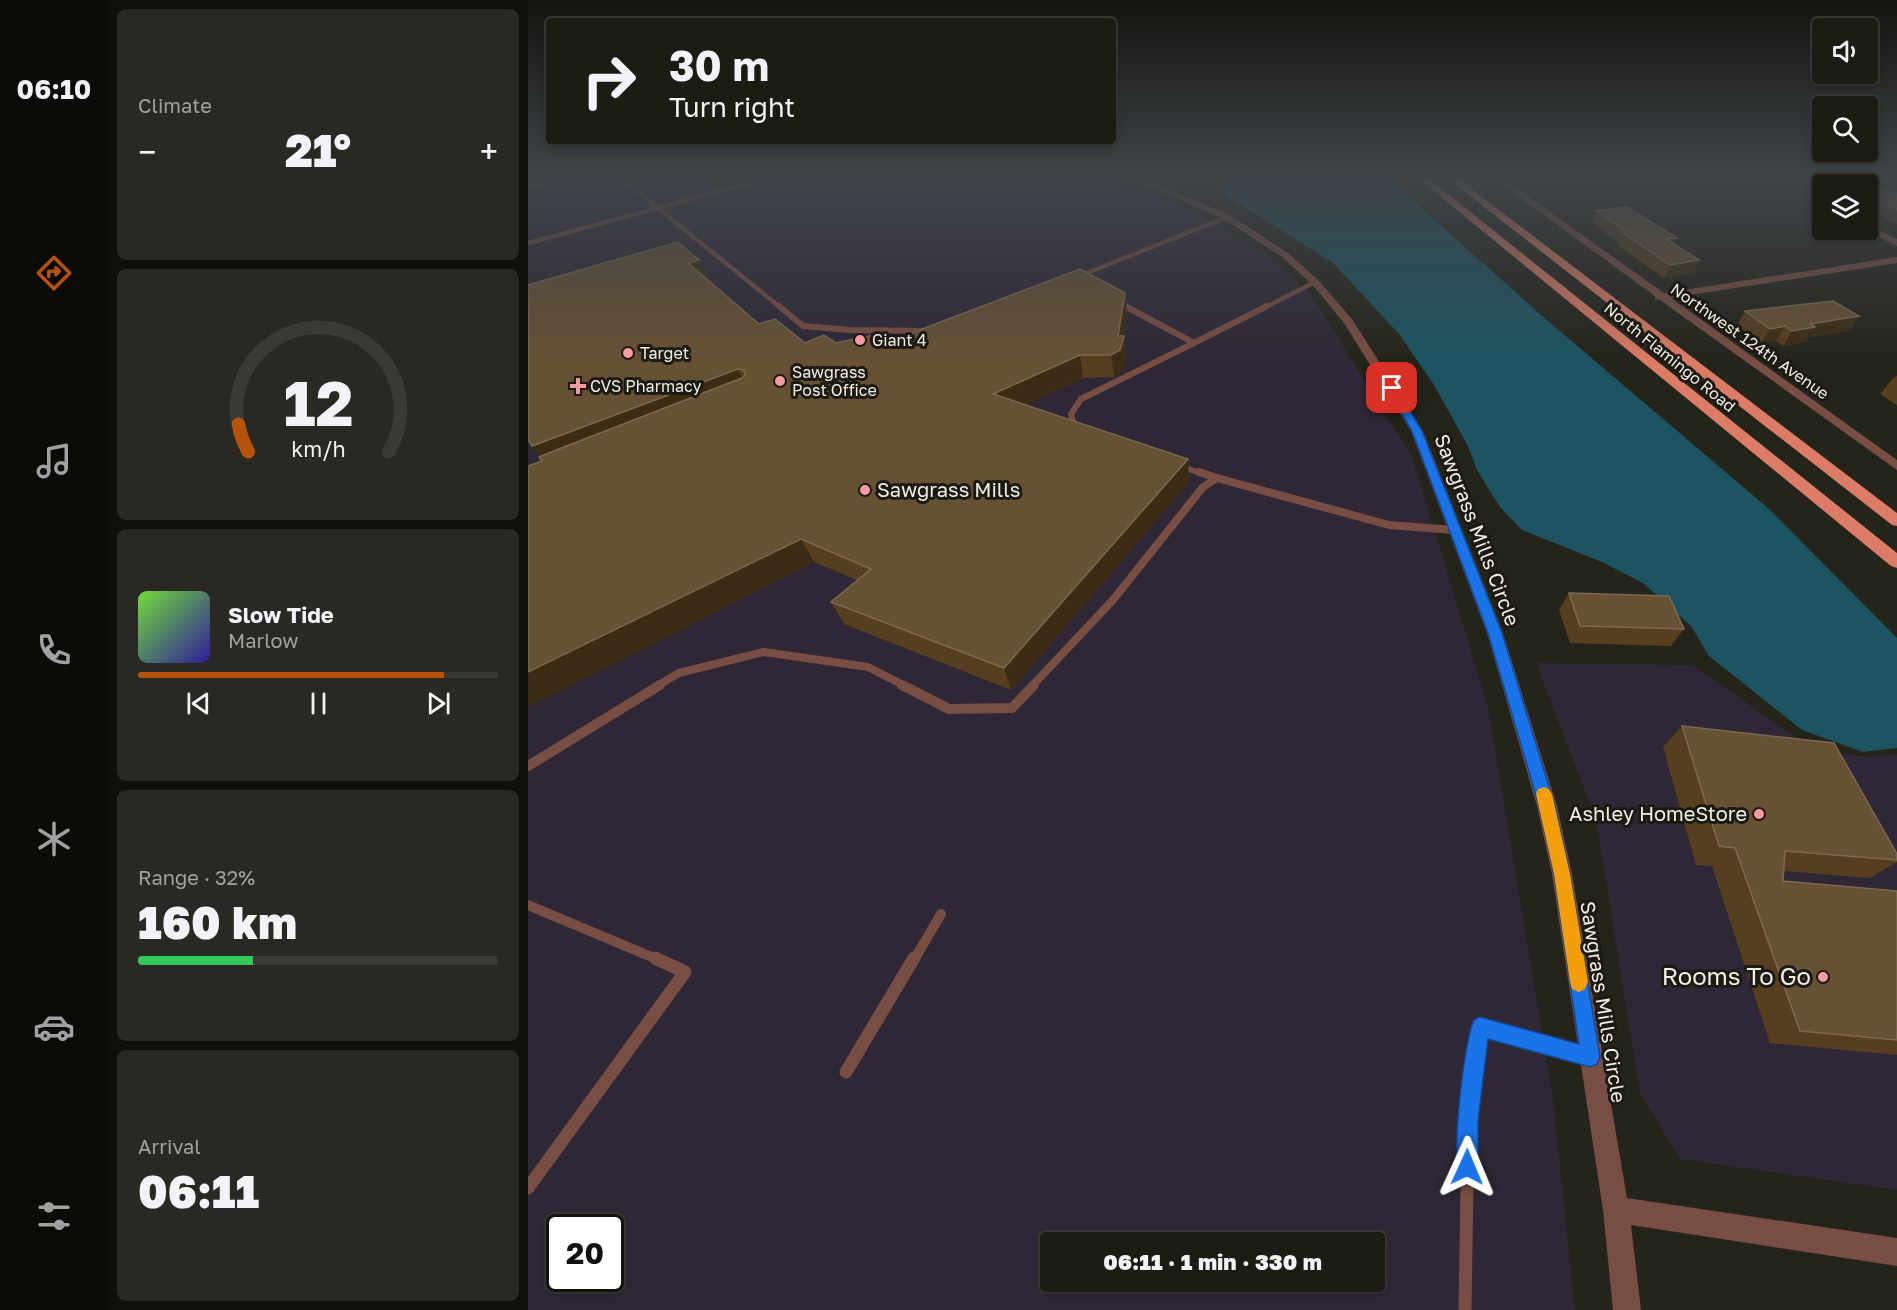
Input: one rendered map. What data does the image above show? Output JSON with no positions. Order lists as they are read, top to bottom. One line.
{"streets":{"highway":["North Flamingo Road"],"street":["Northwest 124th Avenue","Sawgrass Mills Circle"]},"places":{"other":["Giant 4","Target","Sawgrass Post Office","Sawgrass Mills","Ashley HomeStore","Rooms To Go"],"health":["CVS Pharmacy"]},"page":{"tabs":"06:10","tile":["Climate",["Range · 32%","160 km"],["Arrival","06:11"]],"turn":["30 m","Turn right"],"heat":["−","21°","+"],"song":["Slow Tide","Marlow"],"limit":"20","trip":"06:11 · 1 min · 330 m","gauge":["12","km/h"]}}
